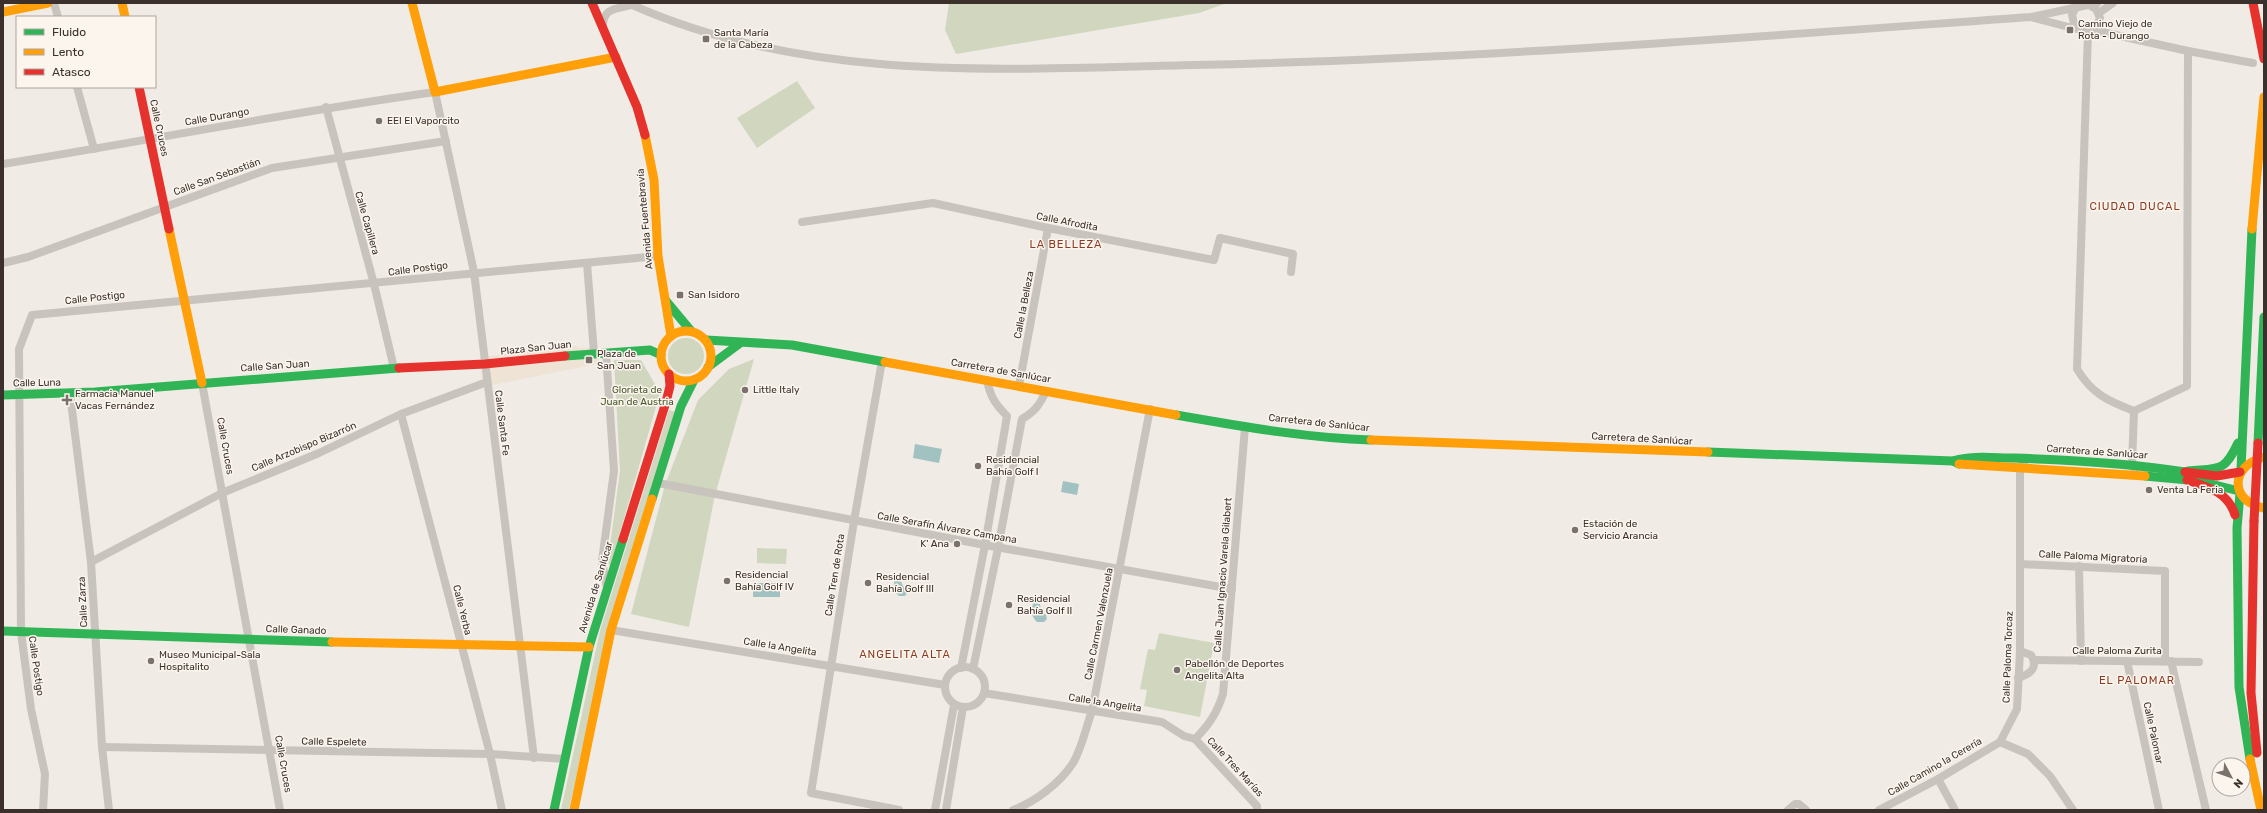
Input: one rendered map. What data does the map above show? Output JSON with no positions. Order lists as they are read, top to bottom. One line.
{"streets":{"main road":["Calle Cruces","Avenida Fuentebravía","Plaza San Juan","Calle San Juan","Carretera de Sanlúcar","Calle Luna","Avenida de Sanlúcar","Calle Ganado"],"street":["Calle Durango","Calle San Sebastián","Calle Afrodita","Calle Capillera","Calle Postigo","Calle la Belleza","Calle Santa Fe","Calle Arzobispo Bizarrón","Calle Serafín Álvarez Campana","Calle Paloma Migratoria","Calle Tren de Rota","Calle Juan Ignacio Varela Gilabert","Calle Zarza","Calle Yerba","Calle Carmen Valenzuela","Calle la Angelita","Calle Paloma Zurita","Calle Paloma Torcaz","Calle Palomar","Calle Espelete","Calle Tres Marías","Calle Camino la Cerería"]},"crossings":[["Calle Durango","Calle Cruces"],["Calle Durango","Calle Capillera"],["Calle Durango","Calle Santa Fe"],["Calle Cruces","Calle San Sebastián"],["Calle Cruces","Calle Postigo"],["Calle Cruces","Calle San Juan"],["Calle Cruces","Calle Arzobispo Bizarrón"],["Calle Cruces","Calle Ganado"],["Calle Cruces","Calle Espelete"],["Calle San Sebastián","Calle Capillera"],["Calle San Sebastián","Calle Santa Fe"],["Avenida Fuentebravía","Calle Postigo"],["Avenida Fuentebravía","Plaza San Juan"],["Avenida Fuentebravía","Carretera de Sanlúcar"],["Avenida Fuentebravía","Avenida de Sanlúcar"],["Calle Afrodita","Calle la Belleza"],["Calle Capillera","Calle Postigo"],["Calle Capillera","Calle San Juan"],["Calle Postigo","Calle Luna"],["Calle Postigo","Calle Santa Fe"],["Calle Postigo","Calle Ganado"],["Calle la Belleza","Carretera de Sanlúcar"],["Plaza San Juan","Calle San Juan"],["Plaza San Juan","Carretera de Sanlúcar"],["Plaza San Juan","Calle Santa Fe"],["Plaza San Juan","Avenida de Sanlúcar"],["Calle San Juan","Calle Luna"],["Calle San Juan","Calle Santa Fe"],["Calle San Juan","Calle Zarza"],["Carretera de Sanlúcar","Calle Tren de Rota"],["Carretera de Sanlúcar","Calle Juan Ignacio Varela Gilabert"],["Carretera de Sanlúcar","Avenida de Sanlúcar"],["Carretera de Sanlúcar","Calle Carmen Valenzuela"],["Carretera de Sanlúcar","Calle Paloma Torcaz"],["Calle Luna","Calle Zarza"],["Calle Santa Fe","Calle Arzobispo Bizarrón"],["Calle Santa Fe","Calle Ganado"],["Calle Santa Fe","Calle Espelete"],["Calle Arzobispo Bizarrón","Calle Zarza"],["Calle Arzobispo Bizarrón","Calle Yerba"],["Calle Serafín Álvarez Campana","Calle Tren de Rota"],["Calle Serafín Álvarez Campana","Calle Juan Ignacio Varela Gilabert"],["Calle Serafín Álvarez Campana","Calle Carmen Valenzuela"],["Calle Paloma Migratoria","Calle Paloma Zurita"],["Calle Paloma Migratoria","Calle Paloma Torcaz"],["Calle Tren de Rota","Calle la Angelita"],["Calle Juan Ignacio Varela Gilabert","Calle la Angelita"],["Calle Juan Ignacio Varela Gilabert","Calle Tres Marías"],["Avenida de Sanlúcar","Calle Ganado"],["Avenida de Sanlúcar","Calle Espelete"],["Calle Zarza","Calle Ganado"],["Calle Zarza","Calle Espelete"],["Calle Yerba","Calle Ganado"],["Calle Yerba","Calle Espelete"],["Calle Carmen Valenzuela","Calle la Angelita"],["Calle la Angelita","Calle Tres Marías"],["Calle Paloma Zurita","Calle Palomar"],["Calle Paloma Torcaz","Calle Camino la Cerería"]],"districts":["CIUDAD DUCAL","LA BELLEZA","ANGELITA ALTA","EL PALOMAR"],"parks":["Glorieta de Juan de Austria"],"places":{"transit":["Camino Viejo de Rota - Durango","Santa María de la Cabeza","San Isidoro","Plaza de San Juan"],"other":["EEI El Vaporcito","Little Italy","Residencial Bahía Golf I","Venta La Feria","Estación de Servicio Arancia","K' Ana","Residencial Bahía Golf IV","Residencial Bahía Golf III","Residencial Bahía Golf II","Museo Municipal-Sala Hospitalito","Pabellón de Deportes Angelita Alta"],"health":["Farmacia Manuel Vacas Fernández"]},"legend":["Fluido","Lento","Atasco"],"north":"bottom right"}
